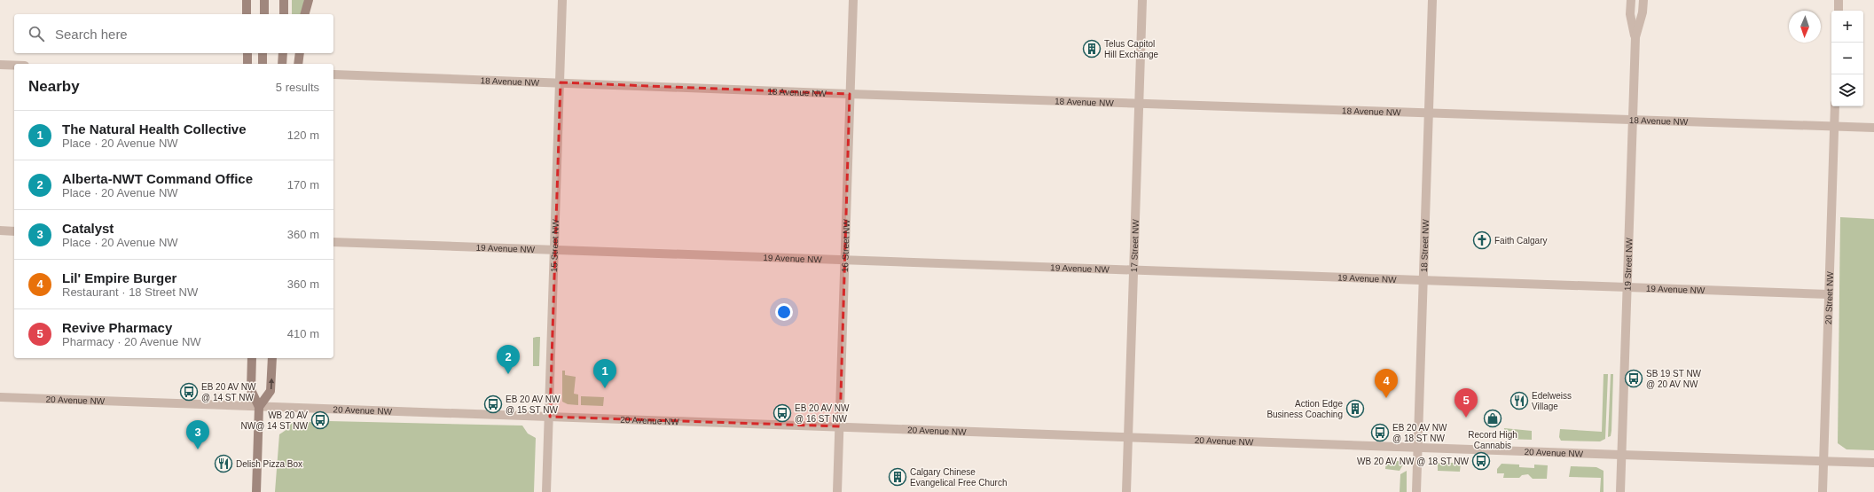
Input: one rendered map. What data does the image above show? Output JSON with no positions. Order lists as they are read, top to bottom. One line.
{"streets":{"street":["18 Avenue NW","15 Street NW","16 Street NW","17 Street NW","18 Street NW","19 Avenue NW","19 Street NW","20 Street NW","20 Avenue NW"]},"crossings":[["18 Avenue NW","15 Street NW"],["18 Avenue NW","16 Street NW"],["18 Avenue NW","17 Street NW"],["18 Avenue NW","18 Street NW"],["18 Avenue NW","19 Street NW"],["18 Avenue NW","20 Street NW"],["15 Street NW","19 Avenue NW"],["15 Street NW","20 Avenue NW"],["16 Street NW","19 Avenue NW"],["16 Street NW","20 Avenue NW"],["17 Street NW","19 Avenue NW"],["17 Street NW","20 Avenue NW"],["18 Street NW","19 Avenue NW"],["18 Street NW","20 Avenue NW"],["19 Avenue NW","19 Street NW"],["19 Avenue NW","20 Street NW"],["19 Street NW","20 Avenue NW"],["20 Street NW","20 Avenue NW"]],"places":{"building":["Telus Capitol Hill Exchange","Action Edge Business Coaching","Calgary Chinese Evangelical Free Church"],"church":["Faith Calgary"],"bus stop":["SB 19 ST NW @ 20 AV NW","EB 20 AV NW @ 14 ST NW","EB 20 AV NW @ 15 ST NW","EB 20 AV NW @ 16 ST NW","WB 20 AV NW@ 14 ST NW","EB 20 AV NW @ 18 ST NW","WB 20 AV NW @ 18 ST NW"],"restaurant":["Edelweiss Village","Delish Pizza Box"],"shop":["Record High Cannabis"]},"north":"bottom","page":{"map_buttons":["+","−"],"search":"Search here","heading":["Nearby","5 results"],"list":[{"mark":"1","name":"The Natural Health Collective","note":"Place · 20 Avenue NW","value":"120 m"},{"mark":"2","name":"Alberta-NWT Command Office","note":"Place · 20 Avenue NW","value":"170 m"},{"mark":"3","name":"Catalyst","note":"Place · 20 Avenue NW","value":"360 m"},{"mark":"4","name":"Lil' Empire Burger","note":"Restaurant · 18 Street NW","value":"360 m"},{"mark":"5","name":"Revive Pharmacy","note":"Pharmacy · 20 Avenue NW","value":"410 m"}],"pins":["2","1","4","5","3"]}}
